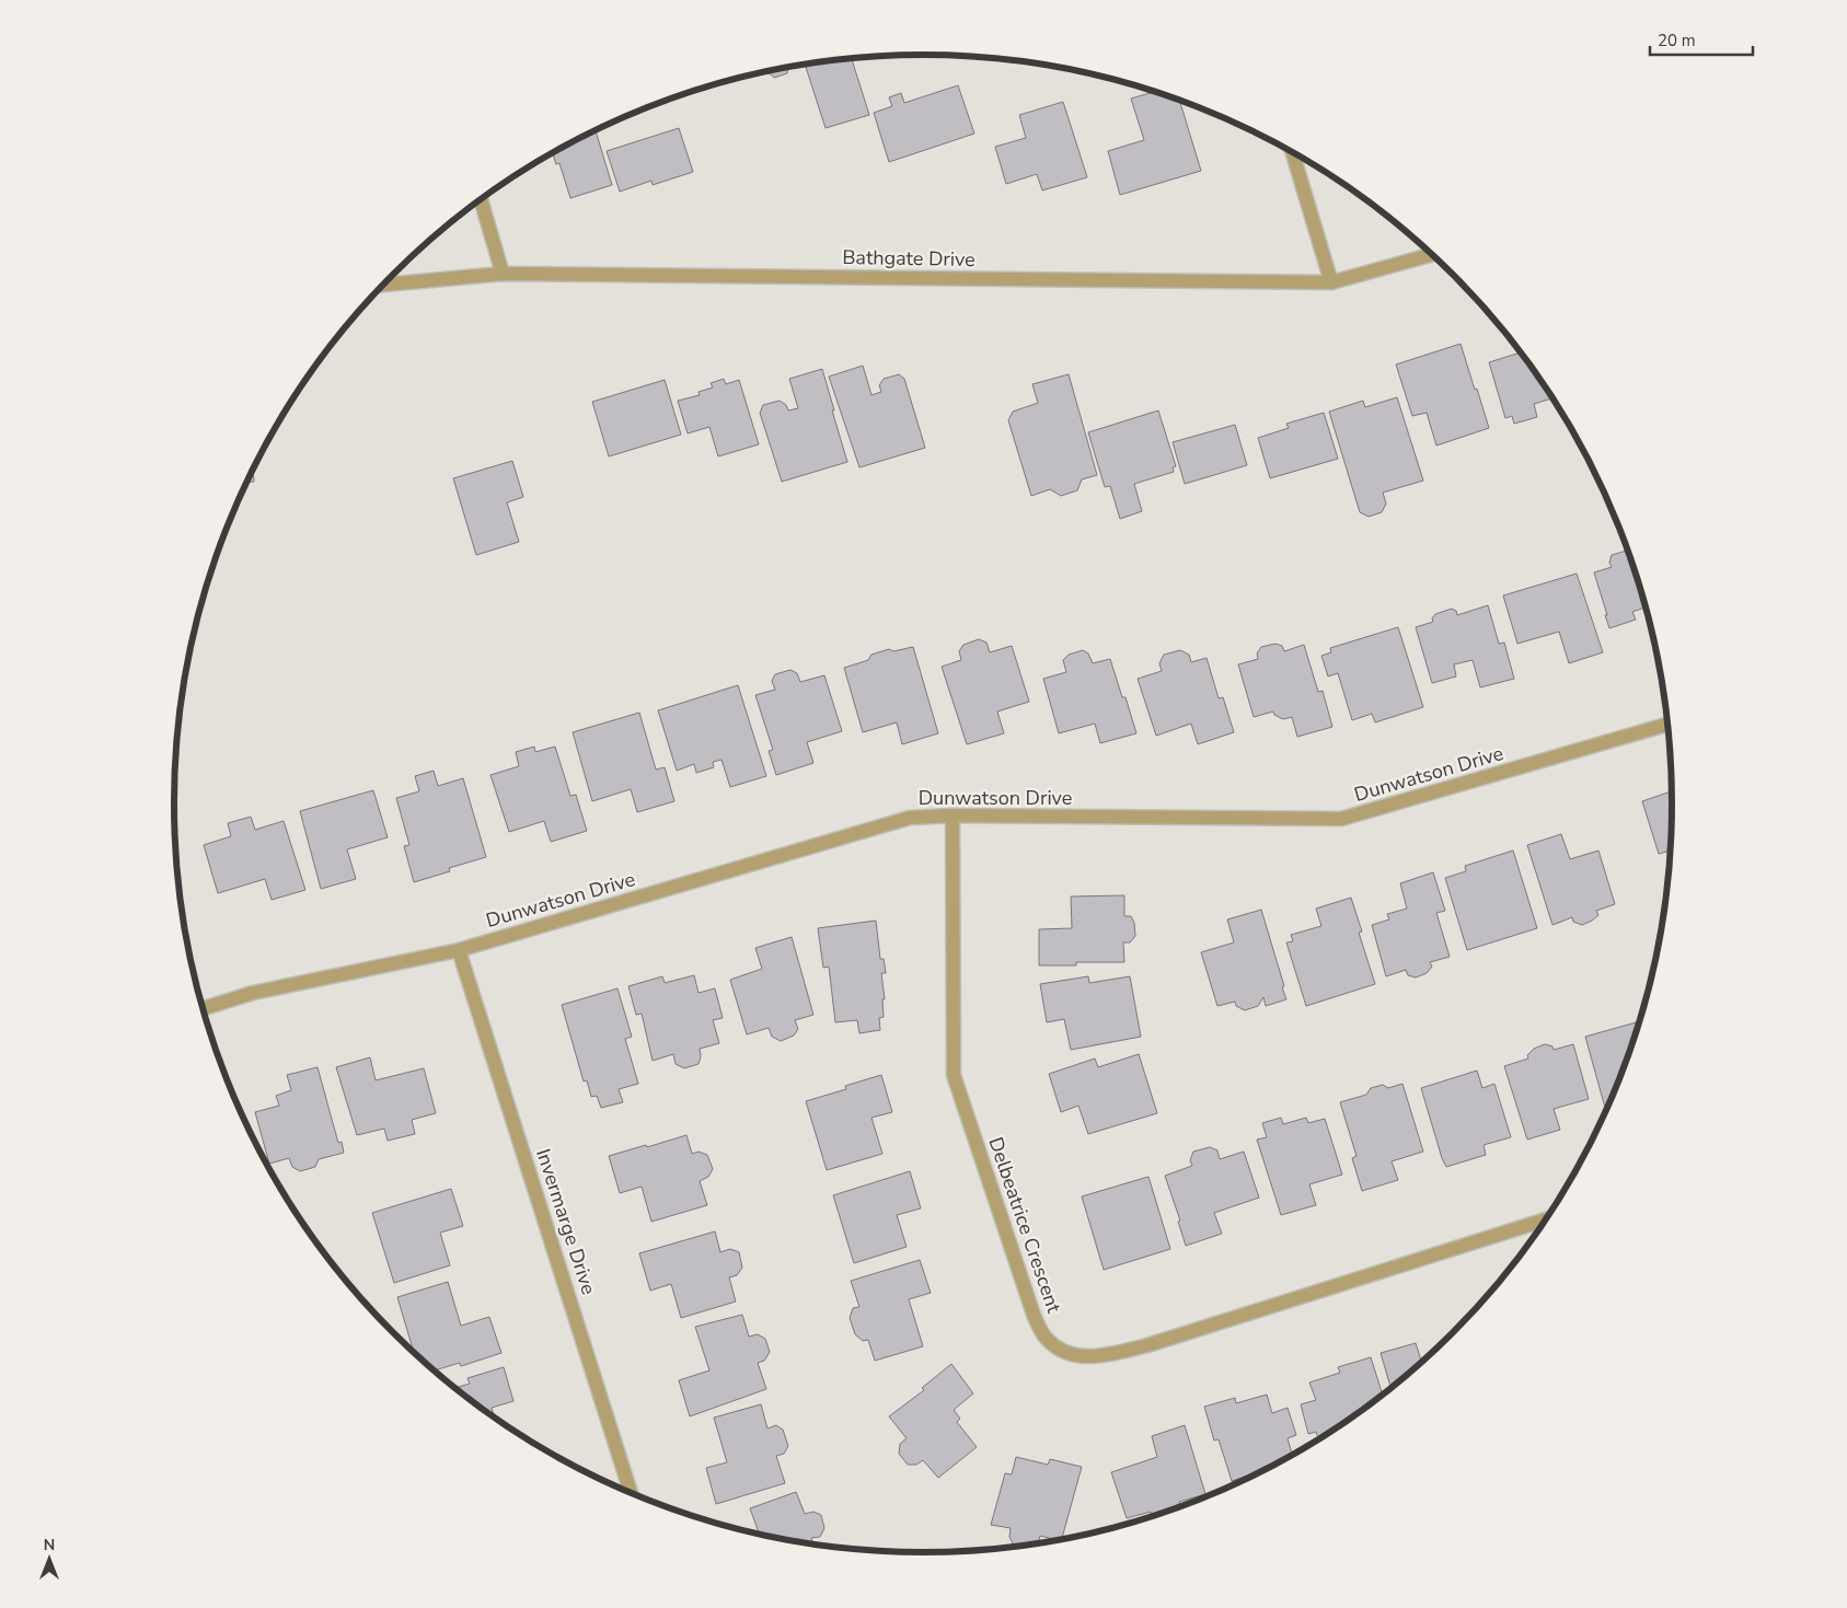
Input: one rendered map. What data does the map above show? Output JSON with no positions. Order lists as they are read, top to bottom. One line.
{"streets":{"street":["Bathgate Drive","Dunwatson Drive","Invermarge Drive","Delbeatrice Crescent"]},"crossings":[["Dunwatson Drive","Invermarge Drive"],["Dunwatson Drive","Delbeatrice Crescent"]],"scale_bar":"20 m","north":"top"}
